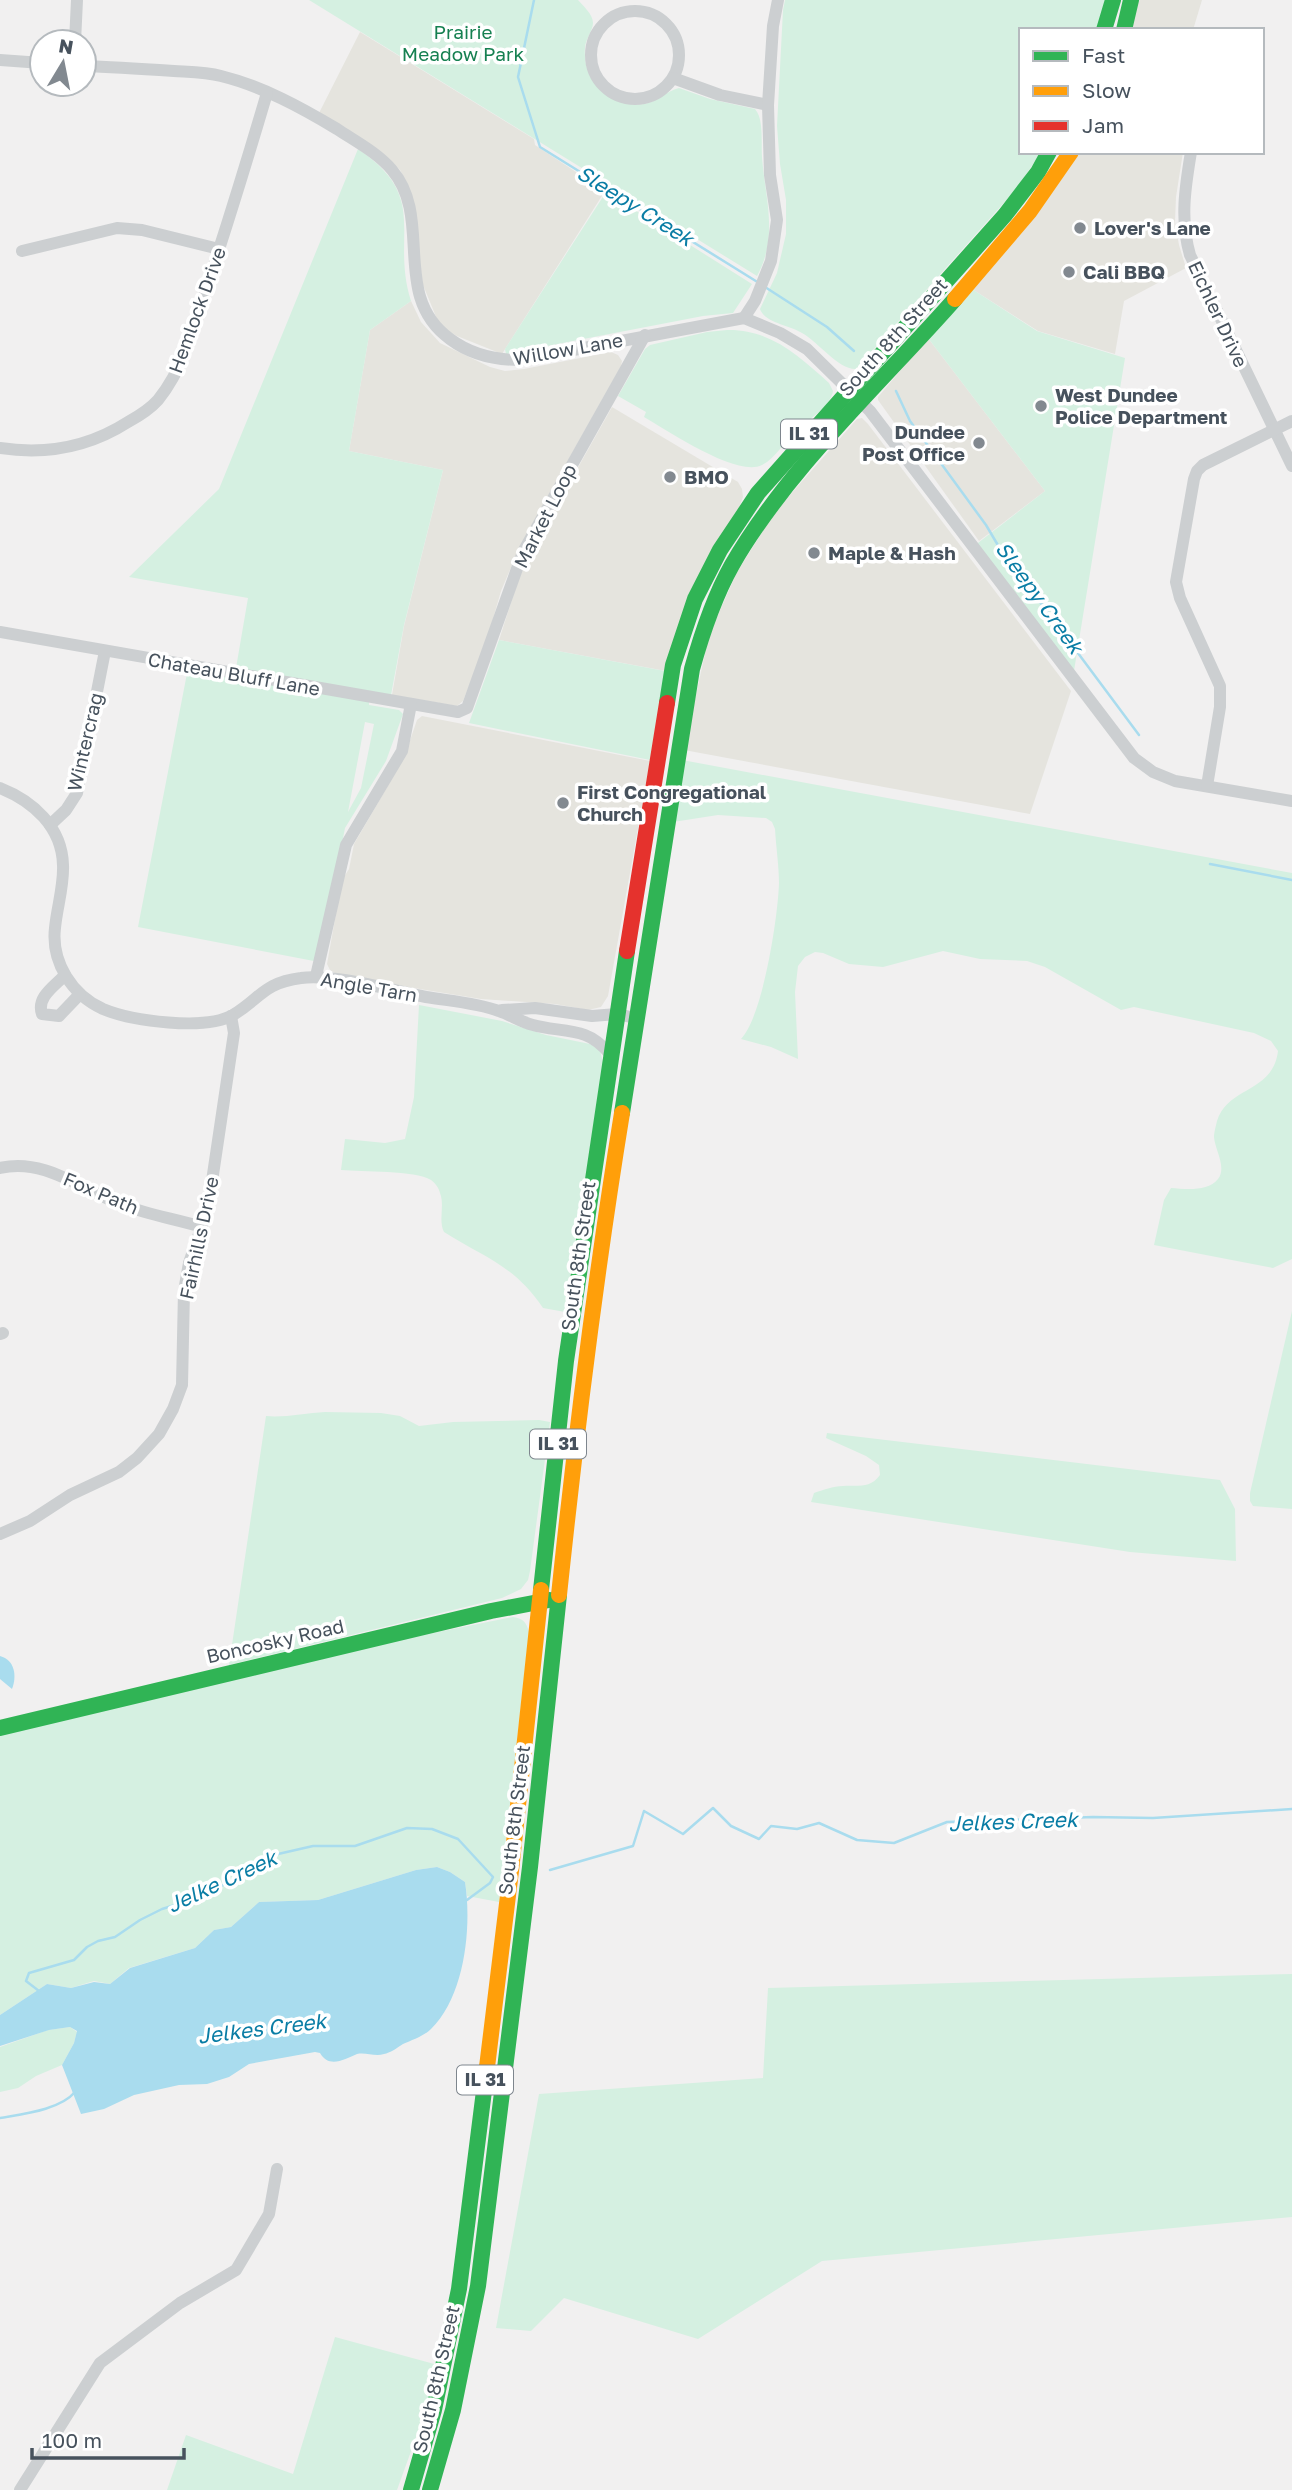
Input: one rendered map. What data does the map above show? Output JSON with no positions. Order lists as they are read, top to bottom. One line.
{"streets":{"main road":["South 8th Street","IL 31","Boncosky Road"],"street":["Hemlock Drive","Eichler Drive","Willow Lane","Market Loop","Chateau Bluff Lane","Wintercrag","Angle Tarn","Fox Path","Fairhills Drive"]},"crossings":[["Hemlock Drive","Willow Lane"],["South 8th Street","Angle Tarn"],["South 8th Street","Boncosky Road"],["Willow Lane","Market Loop"],["Market Loop","Chateau Bluff Lane"],["Chateau Bluff Lane","Wintercrag"],["Wintercrag","Angle Tarn"],["Angle Tarn","Fairhills Drive"],["Fox Path","Fairhills Drive"]],"water":["Sleepy Creek","Jelkes Creek","Jelke Creek"],"parks":["Prairie Meadow Park"],"places":["Lover's Lane","Cali BBQ","West Dundee Police Department","Dundee Post Office","BMO","Maple & Hash","First Congregational Church"],"legend":["Fast","Slow","Jam"],"scale_bar":"100 m","north":"top"}
